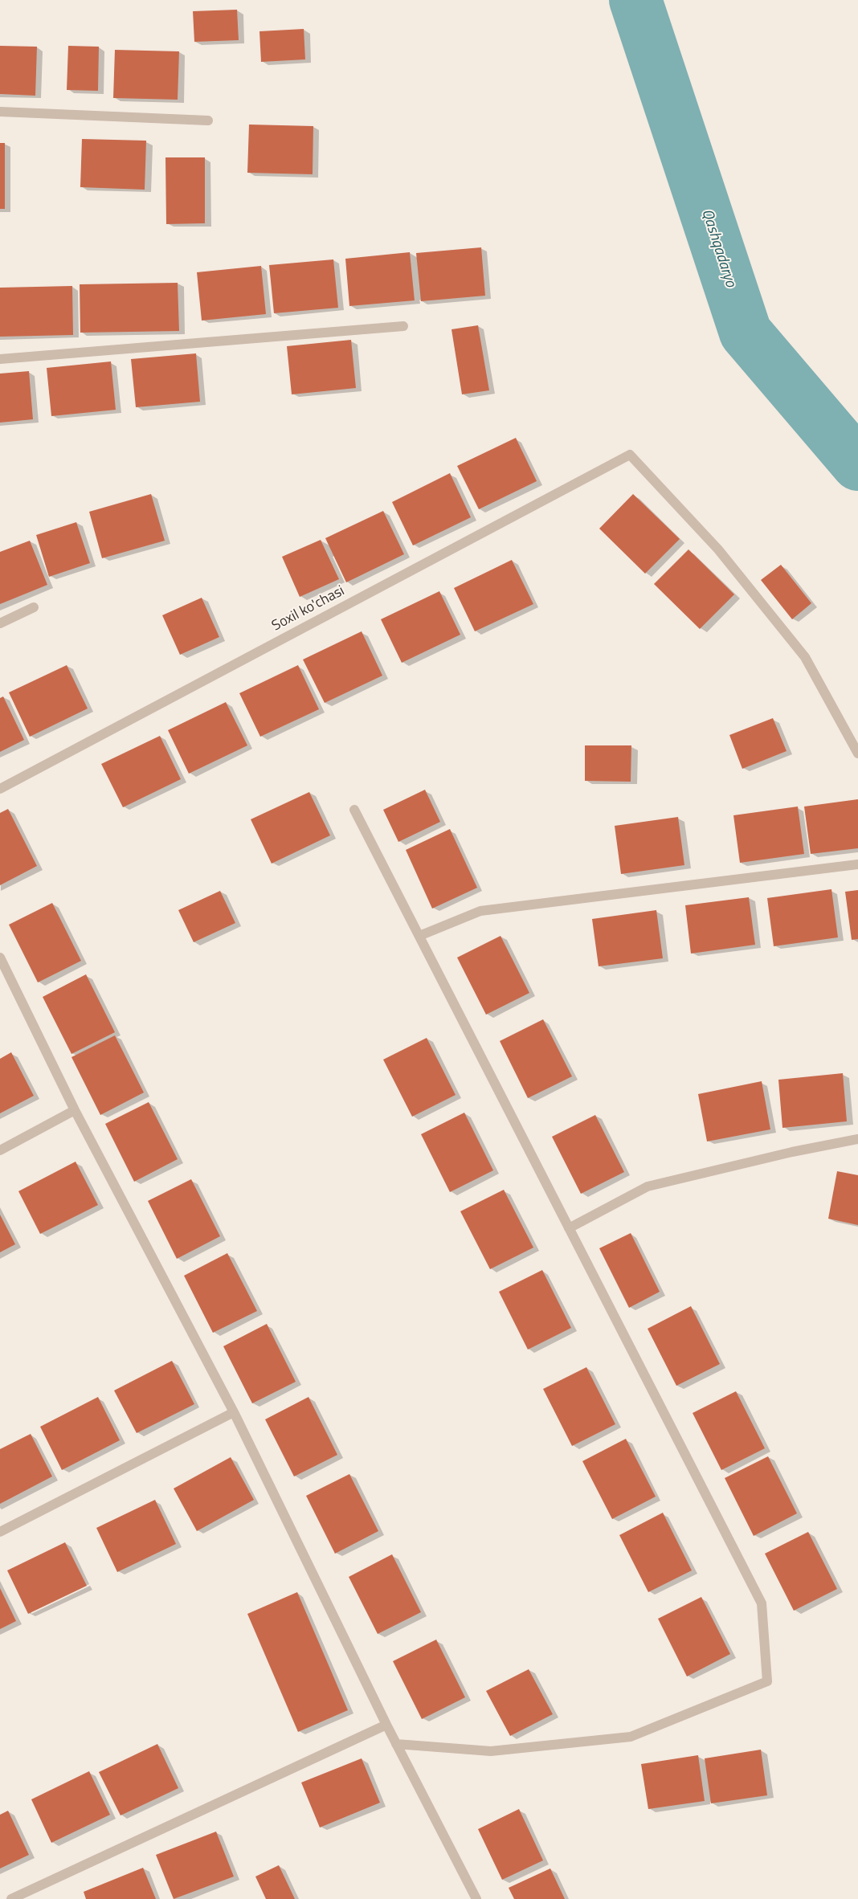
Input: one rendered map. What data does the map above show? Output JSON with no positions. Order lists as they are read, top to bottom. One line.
{"streets":{"street":["Soxil ko'chasi"]},"water":["Qashqadaryo"]}
